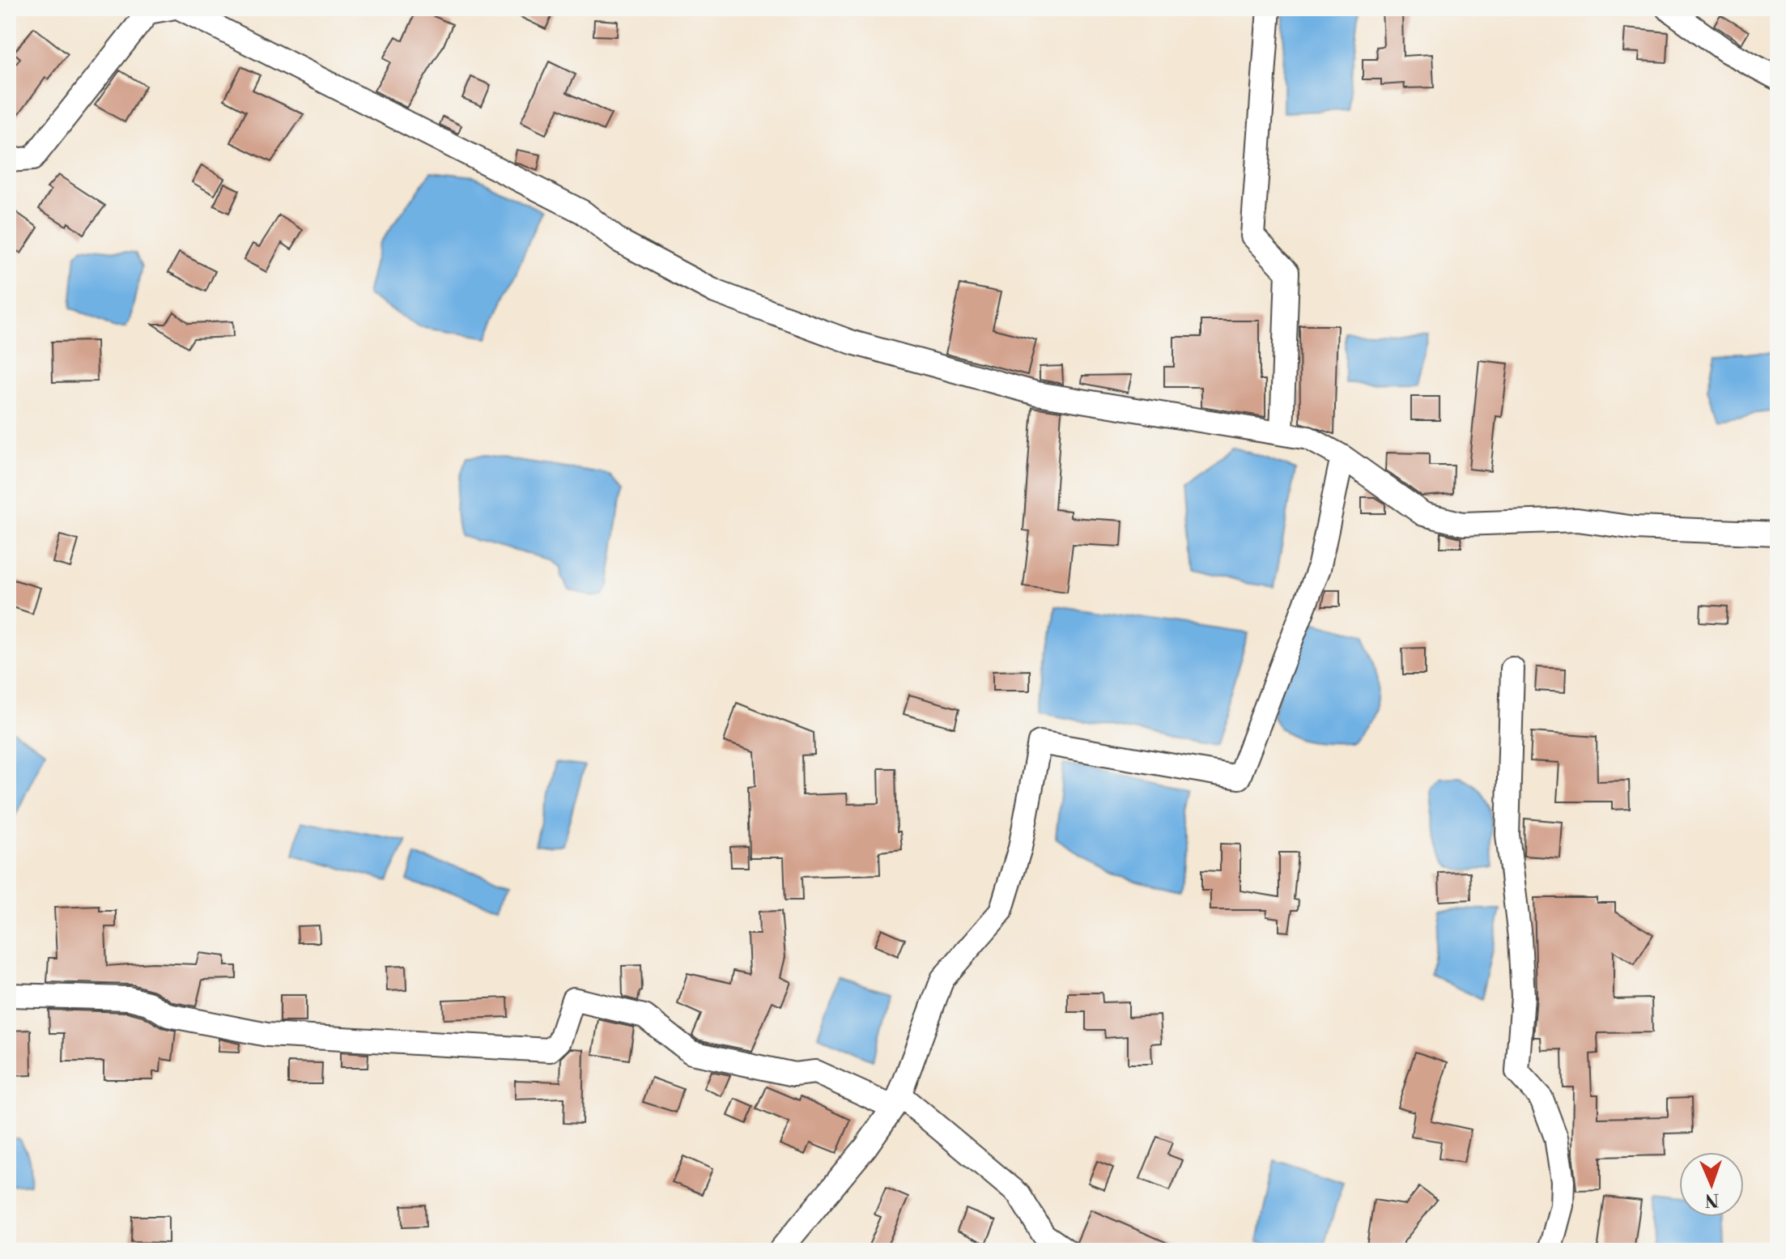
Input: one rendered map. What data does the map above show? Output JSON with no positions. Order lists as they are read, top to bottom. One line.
{"north":"bottom"}
